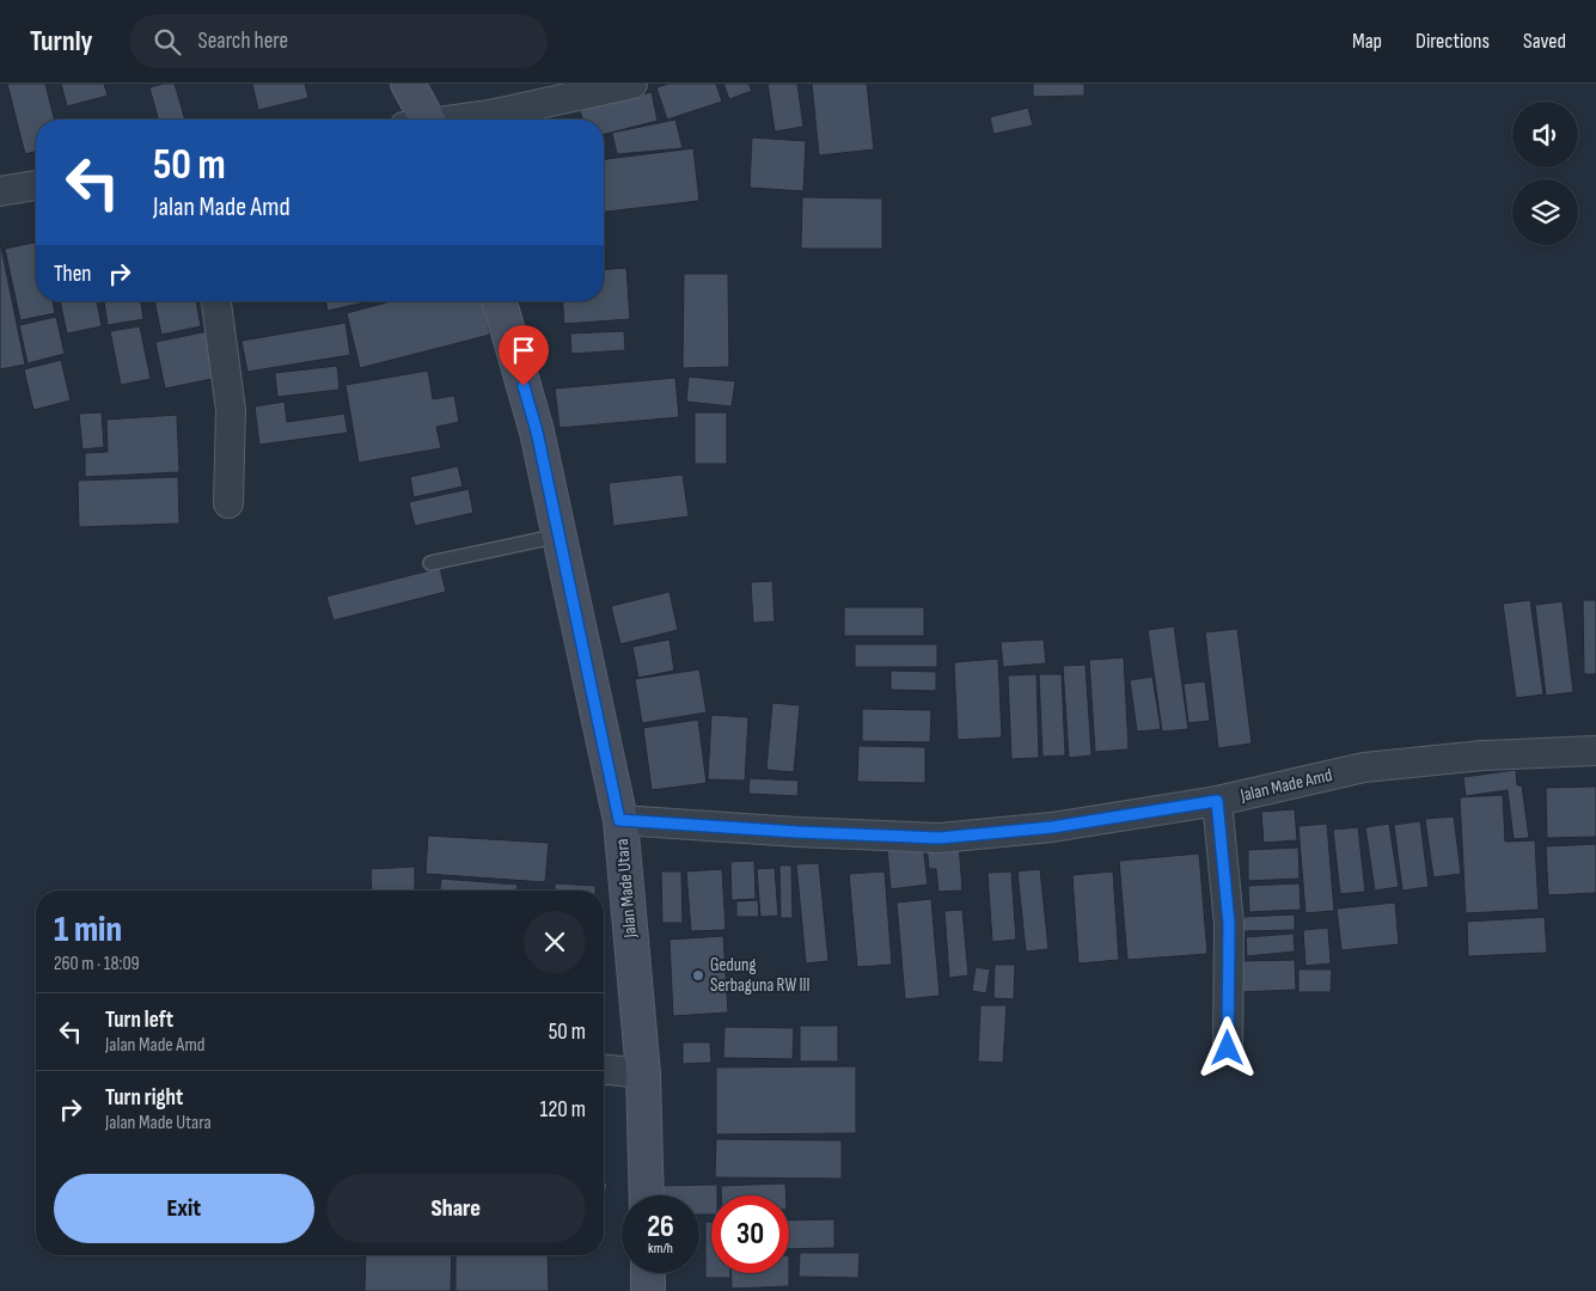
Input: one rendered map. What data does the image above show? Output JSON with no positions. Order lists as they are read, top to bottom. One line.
{"streets":{"street":["Jalan Made Amd","Jalan Made Utara"]},"crossings":[["Jalan Made Amd","Jalan Made Utara"]],"places":["Gedung Serbaguna RW III"],"page":{"header":"Turnly","search":"Search here","nav":["Map","Directions","Saved"],"turn":["50 m","Jalan Made Amd"],"then":"Then","heading":["1 min","260 m · 18:09"],"list":[{"name":"Turn left","note":"Jalan Made Amd","value":"50 m"},{"name":"Turn right","note":"Jalan Made Utara","value":"120 m"}],"buttons":["Exit","Share"],"speed":"26 km/h","limit":"30"}}
